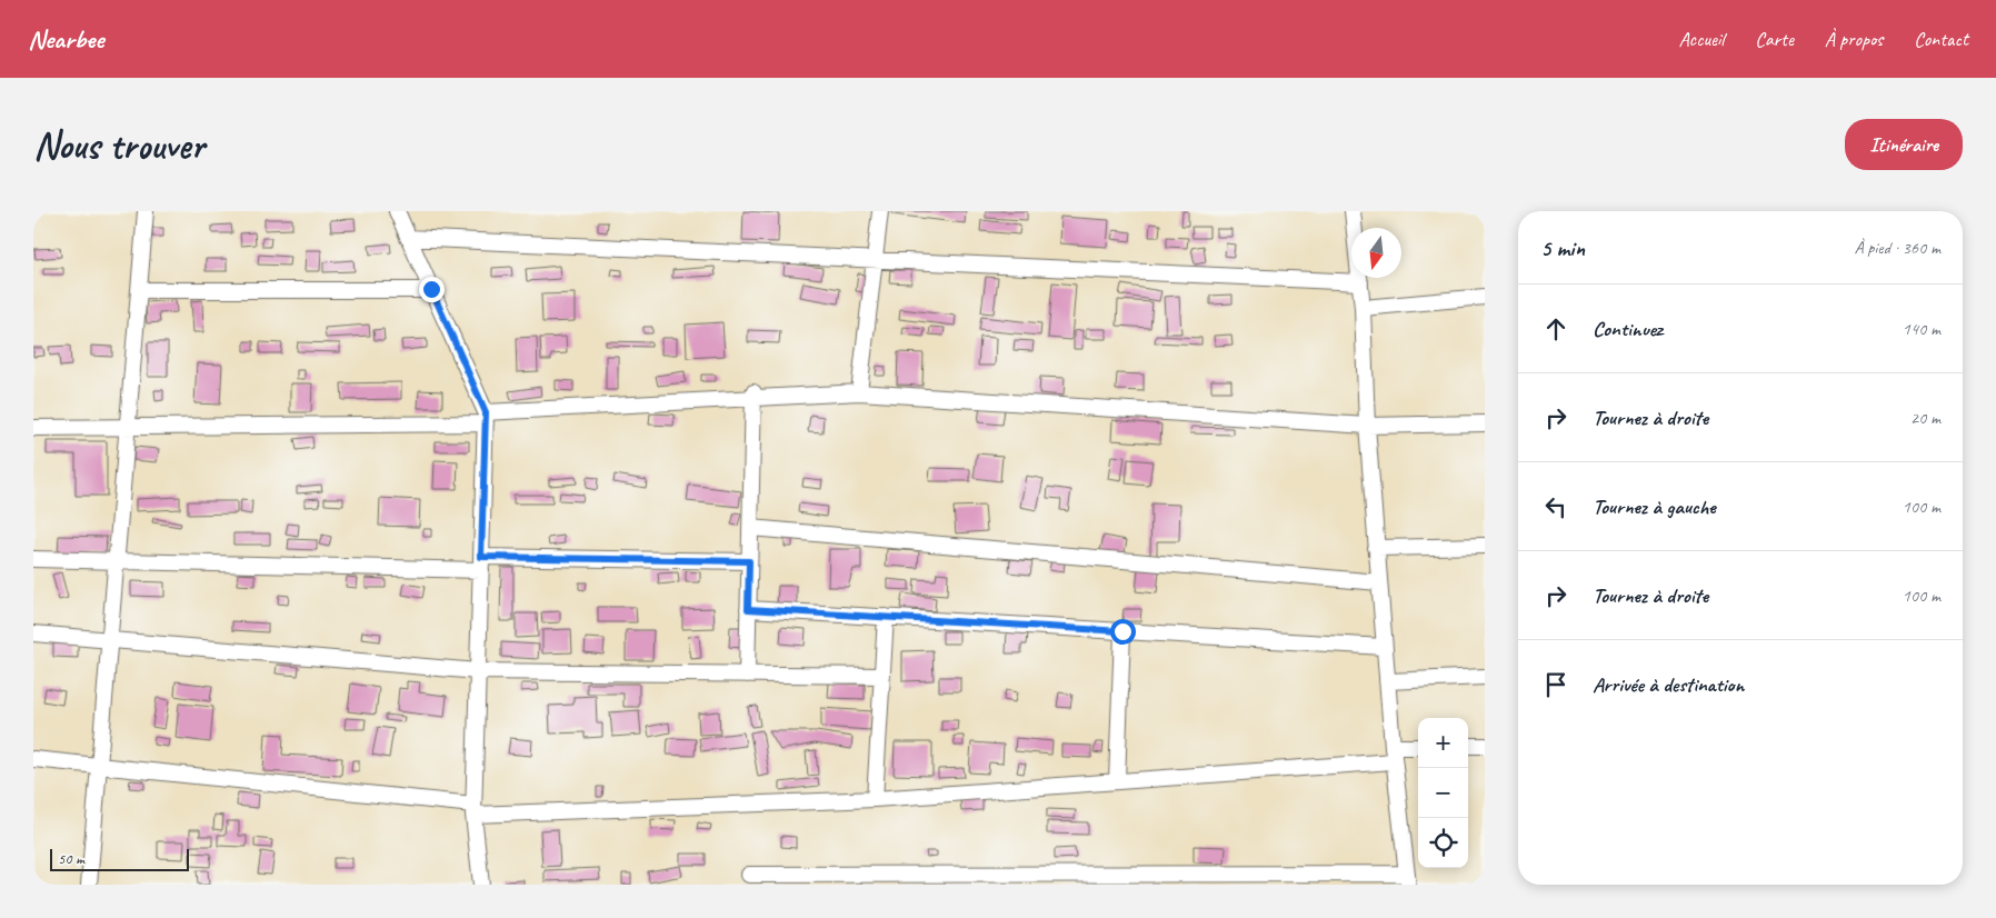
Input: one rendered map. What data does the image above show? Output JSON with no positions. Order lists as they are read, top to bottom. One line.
{"scale_bar":"50 m","north":"bottom","page":{"header":"Nearbee","nav":["Accueil","Carte","À propos","Contact"],"buttons":"Itinéraire","title":"Nous trouver","heading":["5 min","À pied · 360 m"],"list":[["Continuez","140 m"],["Tournez à droite","20 m"],["Tournez à gauche","100 m"],["Tournez à droite","100 m"],"Arrivée à destination"],"map_buttons":["+","−"],"scale":"50 m"}}
